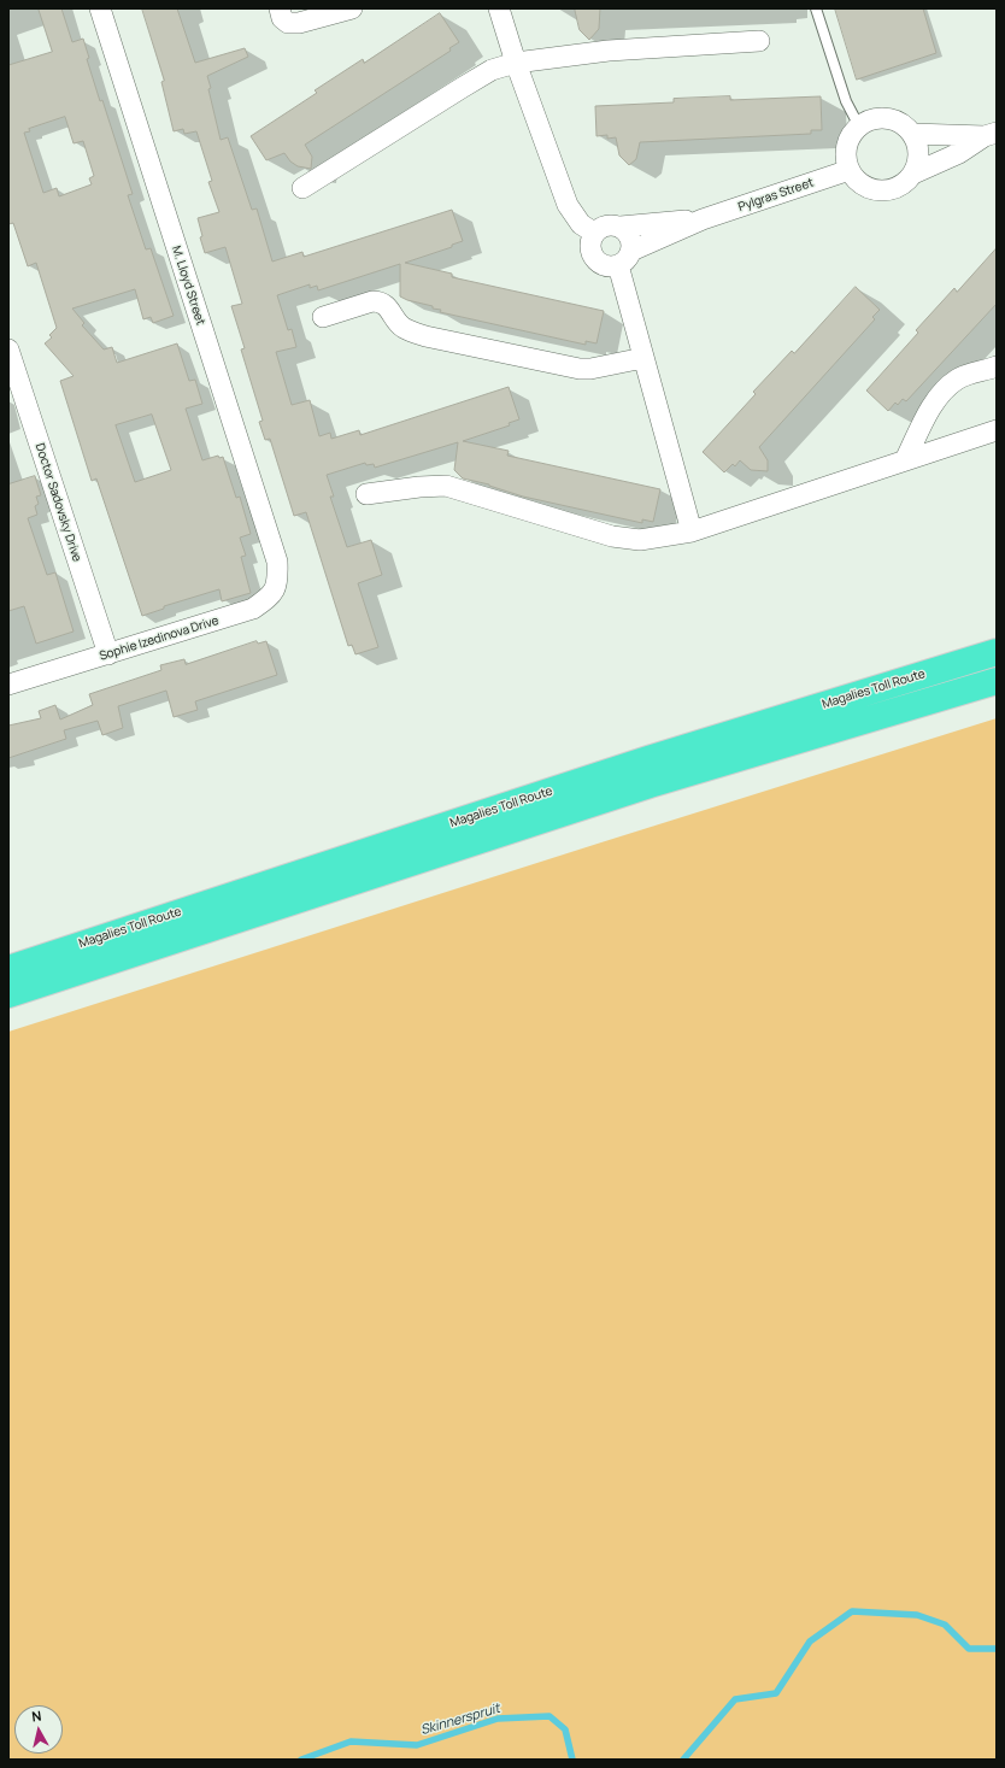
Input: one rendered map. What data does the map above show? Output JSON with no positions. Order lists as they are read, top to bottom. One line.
{"streets":{"highway":["Magalies Toll Route"],"street":["Pylgras Street","M. Lloyd Street","Doctor Sadovsky Drive","Sophie Izedinova Drive"]},"crossings":[["M. Lloyd Street","Sophie Izedinova Drive"],["Doctor Sadovsky Drive","Sophie Izedinova Drive"]],"water":["Skinnerspruit"],"north":"top"}
